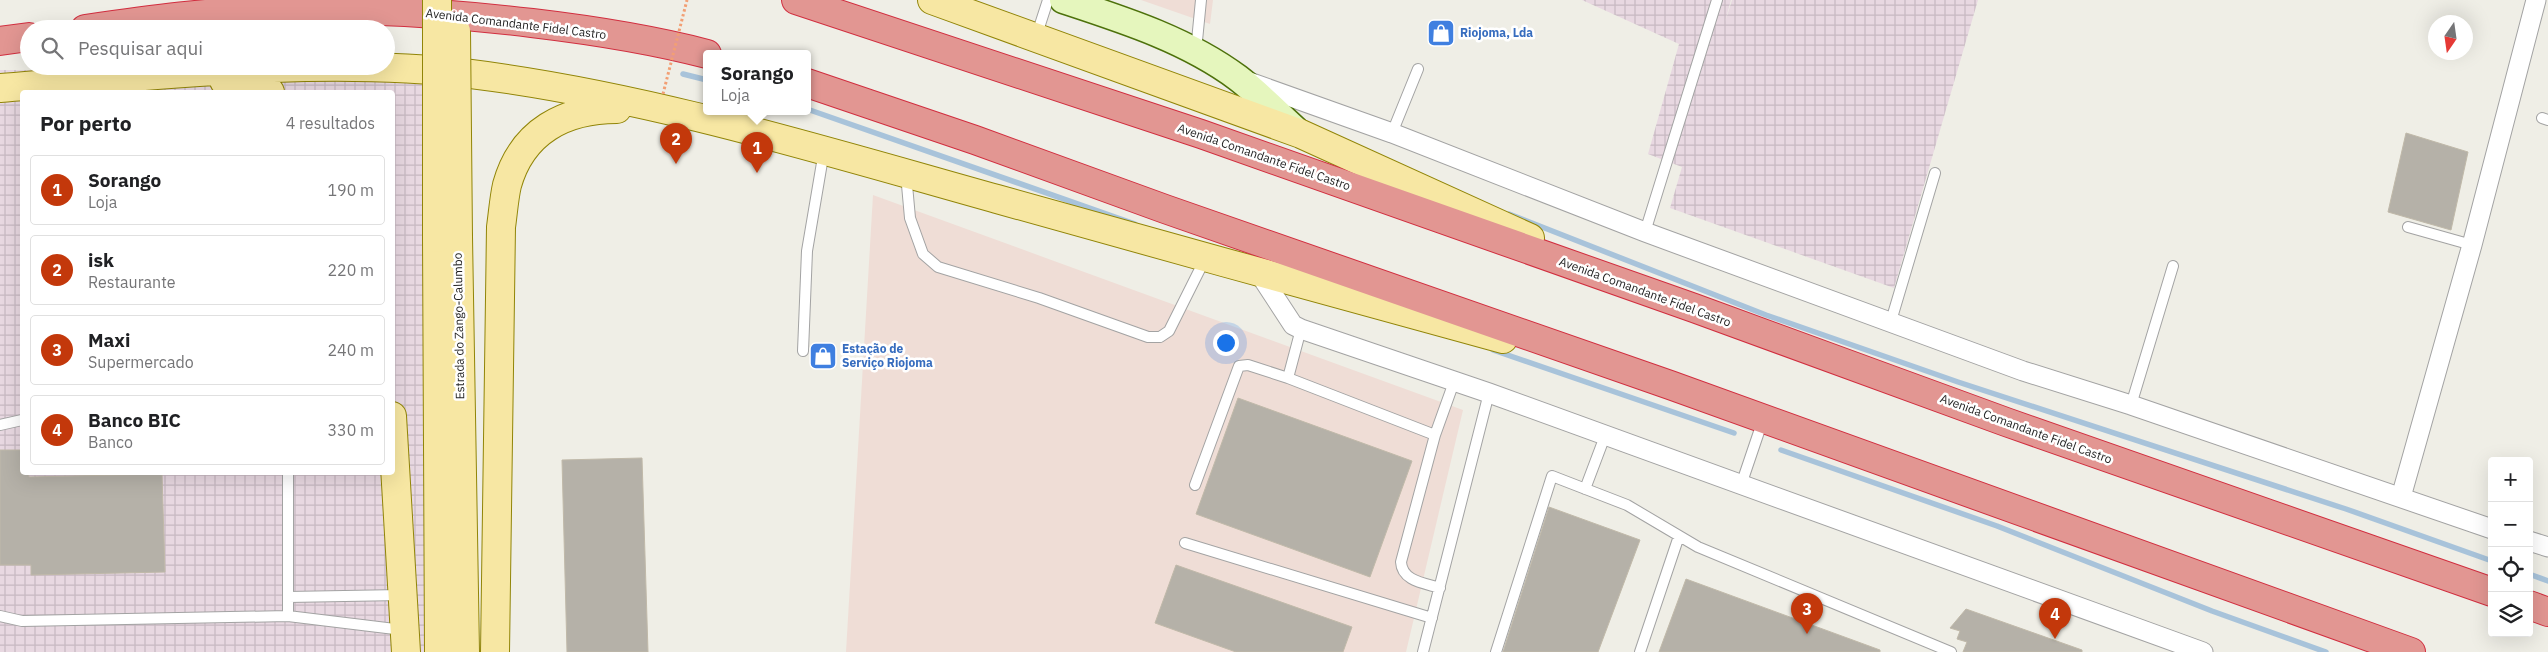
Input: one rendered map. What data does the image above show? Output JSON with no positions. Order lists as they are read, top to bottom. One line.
{"streets":{"highway":["Avenida Comandante Fidel Castro"],"main road":["Estrada do Zango-Calumbo"]},"places":{"shop":["Riojoma, Lda","Estação de Serviço Riojoma"]},"north":"bottom","page":{"search":"Pesquisar aqui","popup":["Sorango","Loja"],"heading":["Por perto","4 resultados"],"pins":["2","1","3","4"],"list":[{"mark":"1","name":"Sorango","note":"Loja","value":"190 m"},{"mark":"2","name":"isk","note":"Restaurante","value":"220 m"},{"mark":"3","name":"Maxi","note":"Supermercado","value":"240 m"},{"mark":"4","name":"Banco BIC","note":"Banco","value":"330 m"}],"map_buttons":["+","−"]}}
